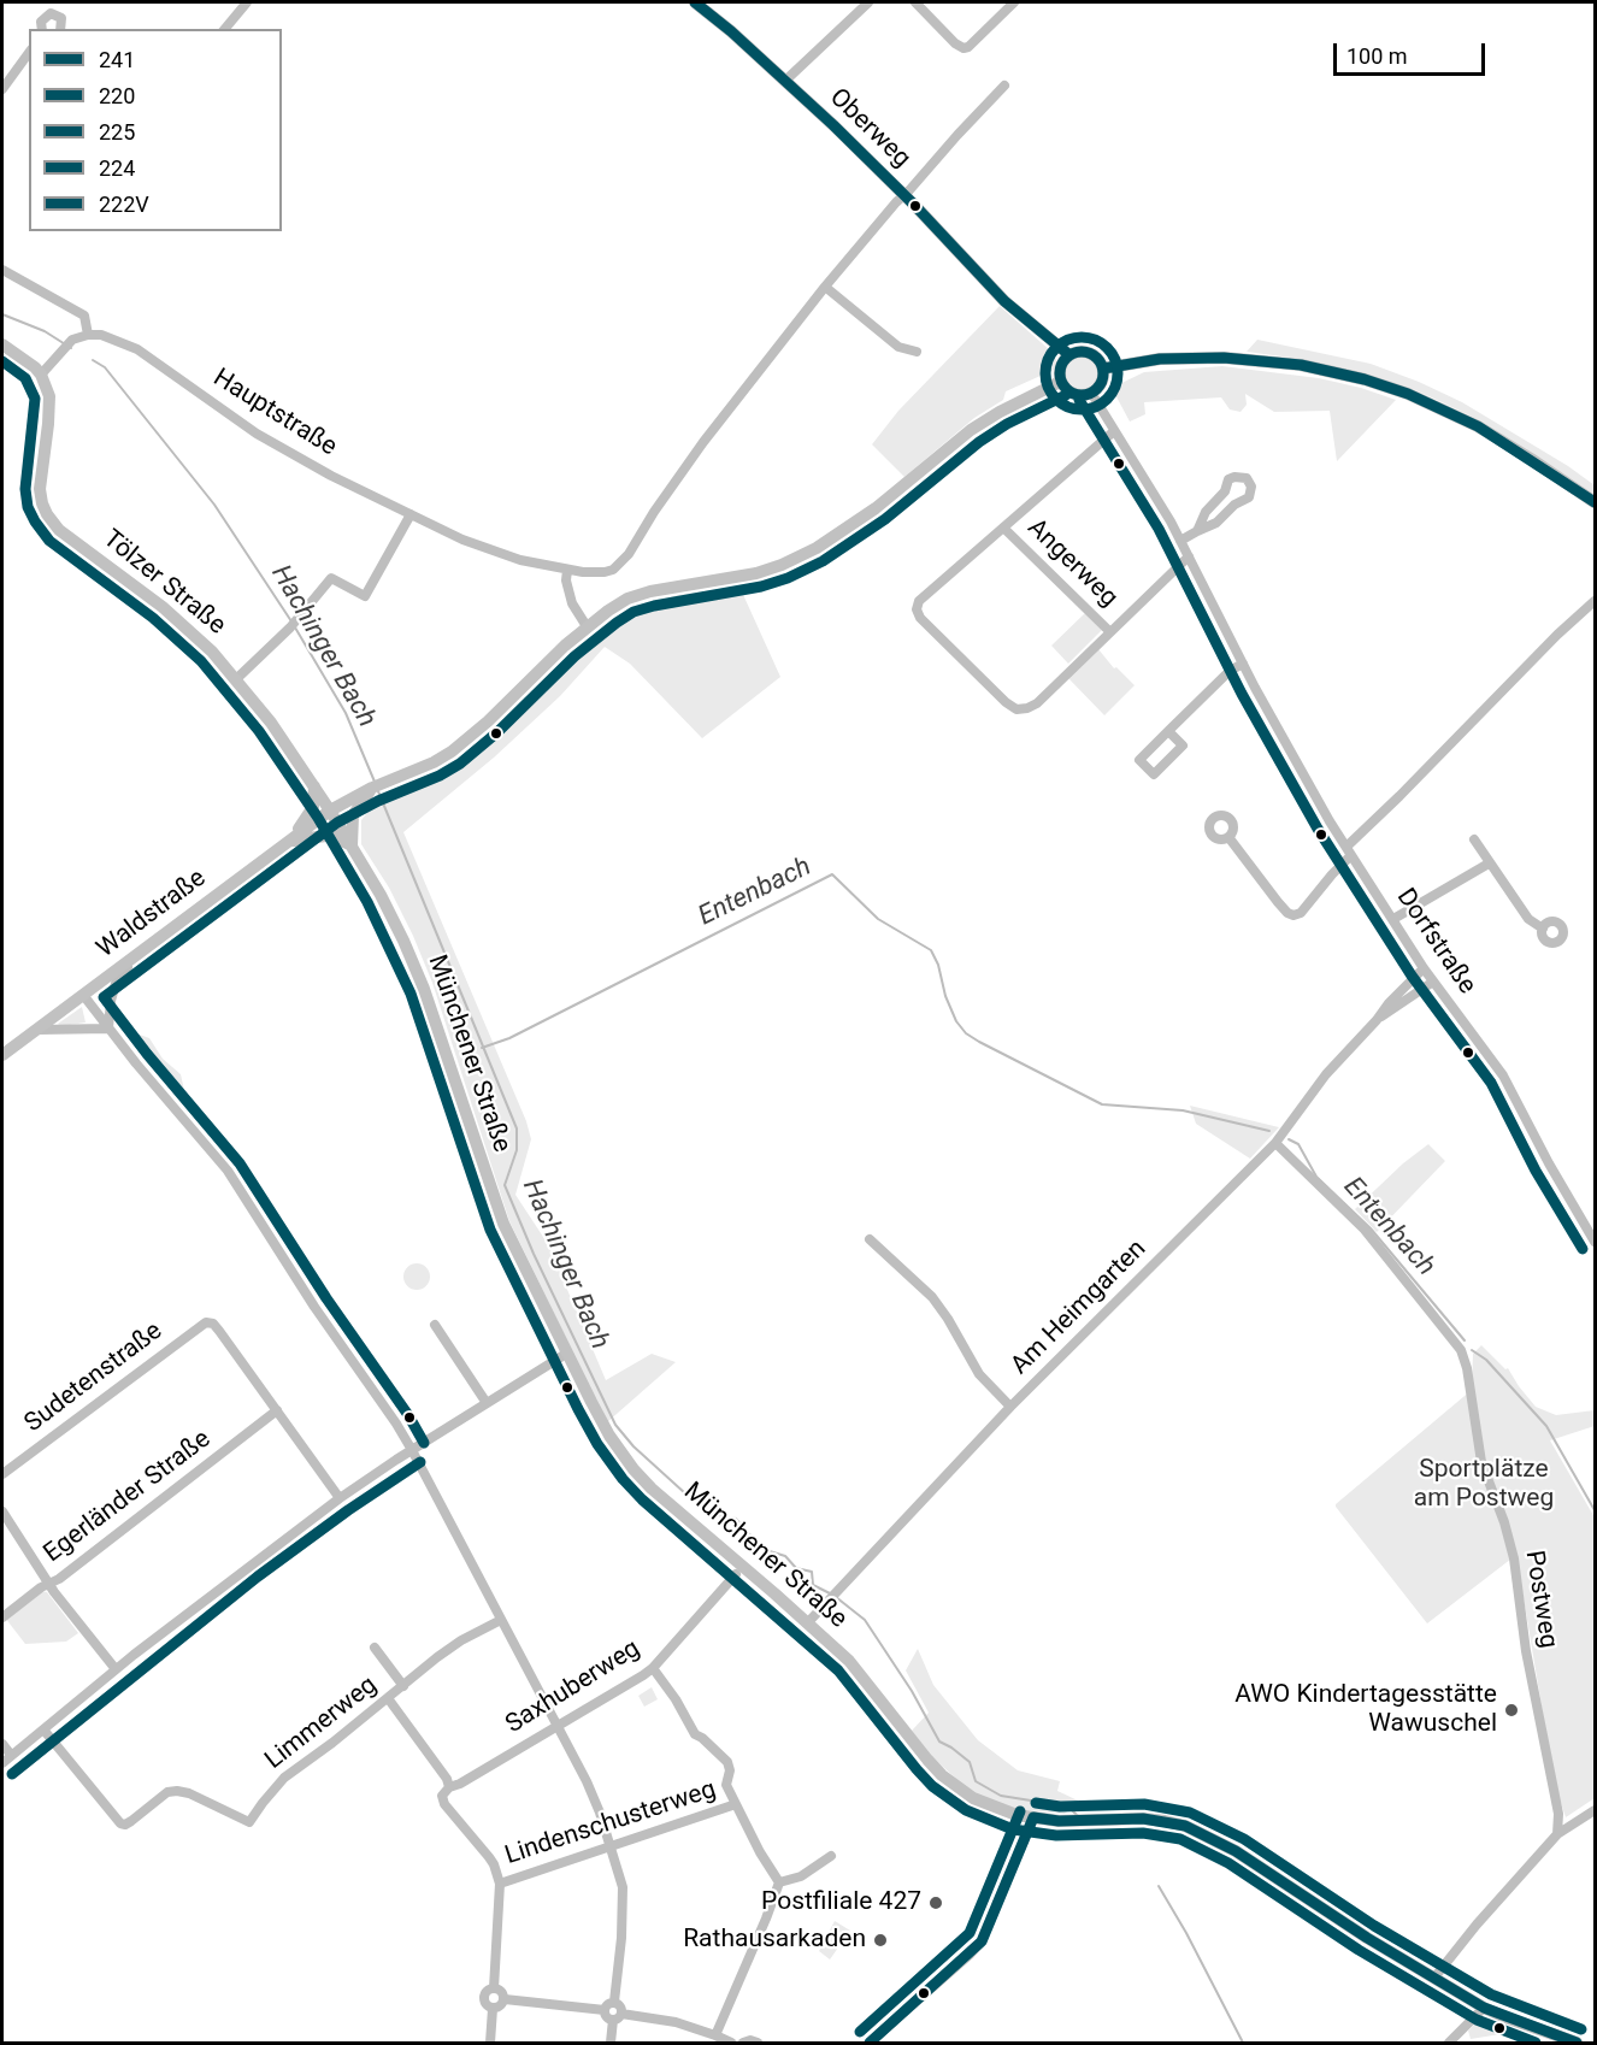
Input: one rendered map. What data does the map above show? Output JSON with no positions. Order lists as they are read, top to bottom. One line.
{"streets":{"main road":["Oberweg","Tölzer Straße","Waldstraße","Münchener Straße"],"street":["Hauptstraße","Angerweg","Dorfstraße","Am Heimgarten","Sudetenstraße","Egerländer Straße","Postweg","Saxhuberweg","Limmerweg","Lindenschusterweg"]},"crossings":[["Oberweg","Hauptstraße"],["Oberweg","Waldstraße"],["Oberweg","Dorfstraße"],["Tölzer Straße","Waldstraße"],["Tölzer Straße","Münchener Straße"],["Waldstraße","Dorfstraße"],["Waldstraße","Münchener Straße"],["Dorfstraße","Am Heimgarten"],["Münchener Straße","Am Heimgarten"],["Am Heimgarten","Postweg"],["Sudetenstraße","Egerländer Straße"]],"water":["Hachinger Bach","Entenbach"],"parks":["Sportplätze am Postweg"],"places":["AWO Kindertagesstätte Wawuschel","Postfiliale 427","Rathausarkaden"],"lines":["transit line 220","transit line 225","transit line 224","transit line 222V","transit line 241"],"legend":["241","220","225","224","222V"],"scale_bar":"100 m"}
